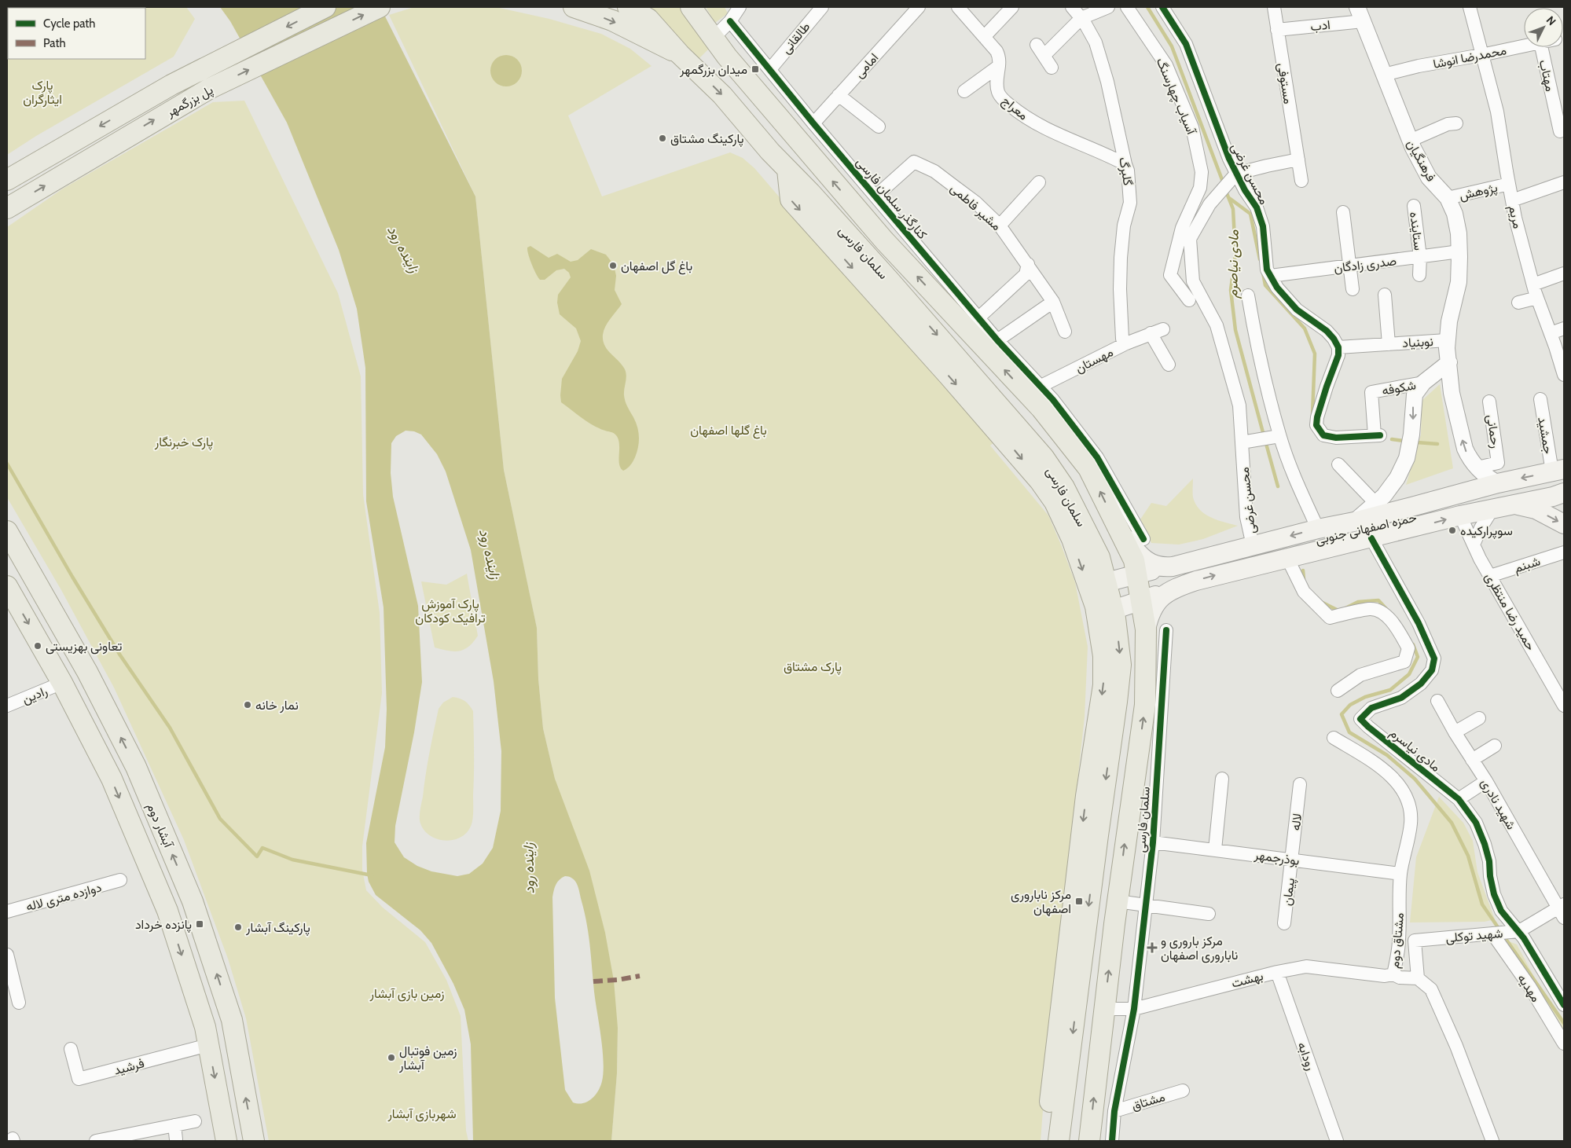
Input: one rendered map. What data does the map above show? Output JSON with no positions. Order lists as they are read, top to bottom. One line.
{"streets":{"main road":["پل بزرگمهر","سلمان فارسی","حمزه اصفهانی جنوبی","آبشار دوم"],"street":["ادب","طالقانی","محمدرضا انوشا","امامی","مهتاب","مستوفی","آسیاب چهارسنگ","معراج","فرهنگیان","گلبرگ","محسن غرضی","پژوهش","کنارگذر سلمان فارسی","مشیر فاطمی","مریم","ستاینده","صدری زادگان","نوبنیاد","مهستان","شکوفه","رحمانی","جمشید","شبنم","حمید رضا منتظری","رادین","مادی نیاسرم","شهید نادری","لاله","بوذرجمهر","پیمان","دوازده متری لاله","شهید توکلی","مشتاق دوم","بهشت","مهدیه","رودابه","فرشید","مشتاق"]},"crossings":[["ادب","مستوفی"],["ادب","فرهنگیان"],["طالقانی","کنارگذر سلمان فارسی"],["محمدرضا انوشا","فرهنگیان"],["محمدرضا انوشا","مریم"],["امامی","کنارگذر سلمان فارسی"],["معراج","گلبرگ"],["فرهنگیان","پژوهش"],["فرهنگیان","صدری زادگان"],["فرهنگیان","نوبنیاد"],["فرهنگیان","رحمانی"],["فرهنگیان","حمزه اصفهانی جنوبی"],["گلبرگ","مهستان"],["محسن غرضی","صدری زادگان"],["محسن غرضی","نوبنیاد"],["محسن غرضی","شکوفه"],["محسن غرضی","حمزه اصفهانی جنوبی"],["پژوهش","مریم"],["کنارگذر سلمان فارسی","مشیر فاطمی"],["کنارگذر سلمان فارسی","سلمان فارسی"],["ستاینده","صدری زادگان"],["سلمان فارسی","مهستان"],["سلمان فارسی","حمزه اصفهانی جنوبی"],["سلمان فارسی","بوذرجمهر"],["سلمان فارسی","بهشت"],["سلمان فارسی","مشتاق"],["نوبنیاد","شکوفه"],["جمشید","حمزه اصفهانی جنوبی"],["حمزه اصفهانی جنوبی","حمید رضا منتظری"],["حمزه اصفهانی جنوبی","مادی نیاسرم"],["شبنم","حمید رضا منتظری"],["مادی نیاسرم","شهید توکلی"],["شهید نادری","شهید توکلی"],["لاله","بوذرجمهر"],["لاله","پیمان"],["بوذرجمهر","پیمان"],["بوذرجمهر","مشتاق دوم"],["شهید توکلی","مشتاق دوم"],["شهید توکلی","مهدیه"],["مشتاق دوم","بهشت"],["بهشت","رودابه"]],"water":["زاینده رود","مادی نیاصرم"],"parks":["پارک ایثارگران","باغ گلها اصفهان","پارک خبرنگار","پارک آموزش ترافیک کودکان","پارک مشتاق","زمین بازی آبشار","شهربازی آبشار"],"places":{"transit":["میدان بزرگمهر","مرکز ناباروری اصفهان","پانزده خرداد"],"other":["پارکینگ مشتاق","باغ گل اصفهان","سوپرارکیده","تعاونی بهزیستی","نمار خانه","پارکینگ آبشار","زمین فوتبال آبشار"],"health":["مرکز باروری و ناباروری اصفهان"]},"legend":["Cycle path","Path"],"north":"top right"}
